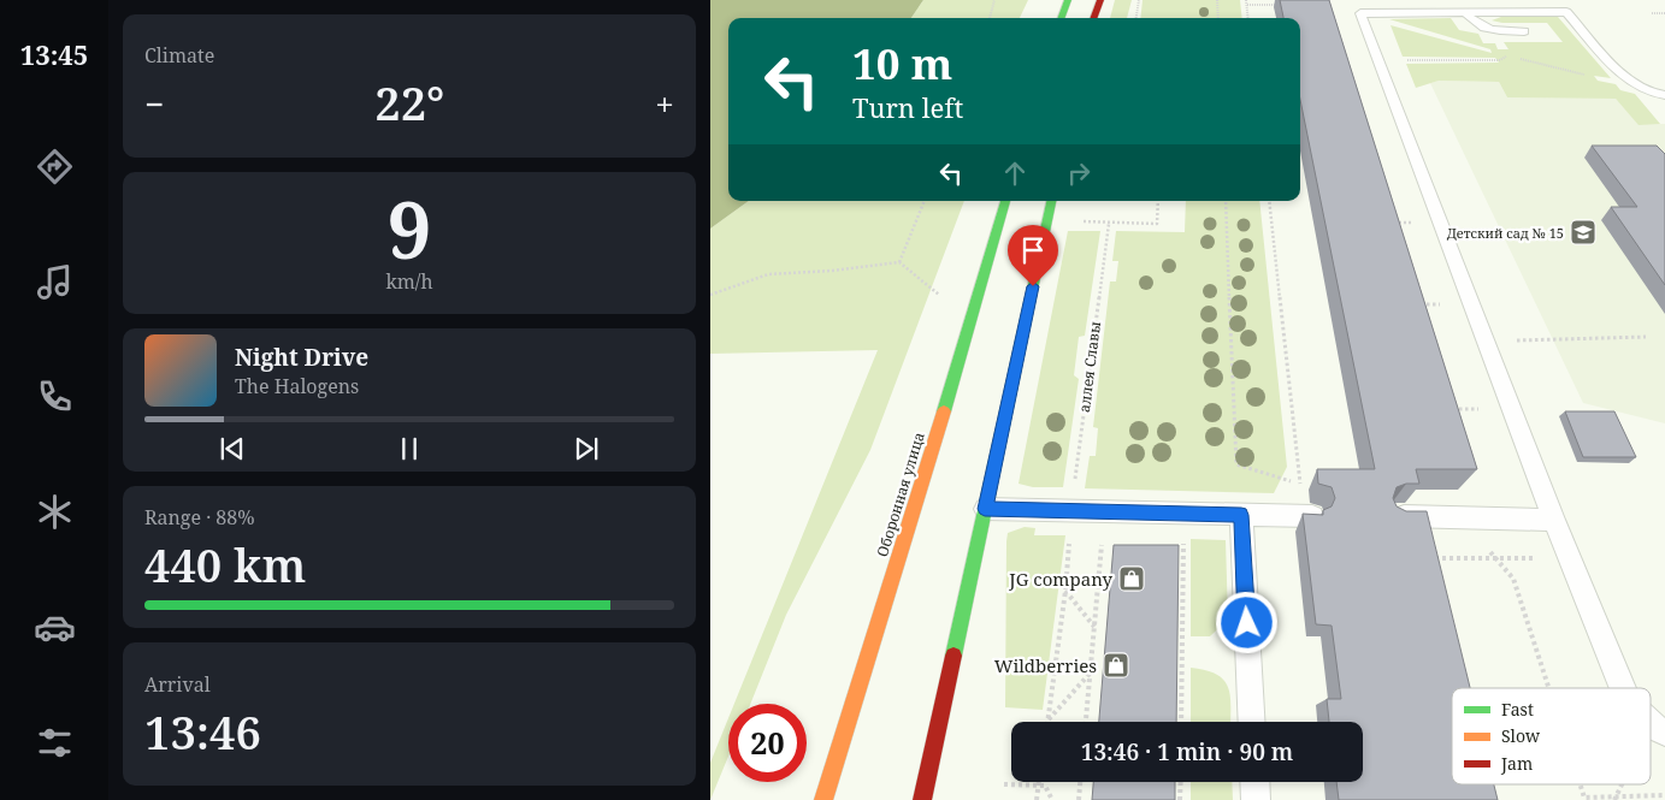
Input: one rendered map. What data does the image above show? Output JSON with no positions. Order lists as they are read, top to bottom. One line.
{"streets":{"main road":["Оборонная улица"],"path":["аллея Славы"]},"places":{"school or university":["Детский сад № 15"],"shop":["JG company","Wildberries"]},"legend":["Fast","Slow","Jam"],"page":{"tabs":"13:45","tile":["Climate",["9","km/h"],["Range · 88%","440 km"],["Arrival","13:46"]],"turn":["10 m","Turn left"],"heat":["−","22°","+"],"song":["Night Drive","The Halogens"],"limit":"20","trip":"13:46 · 1 min · 90 m"}}
